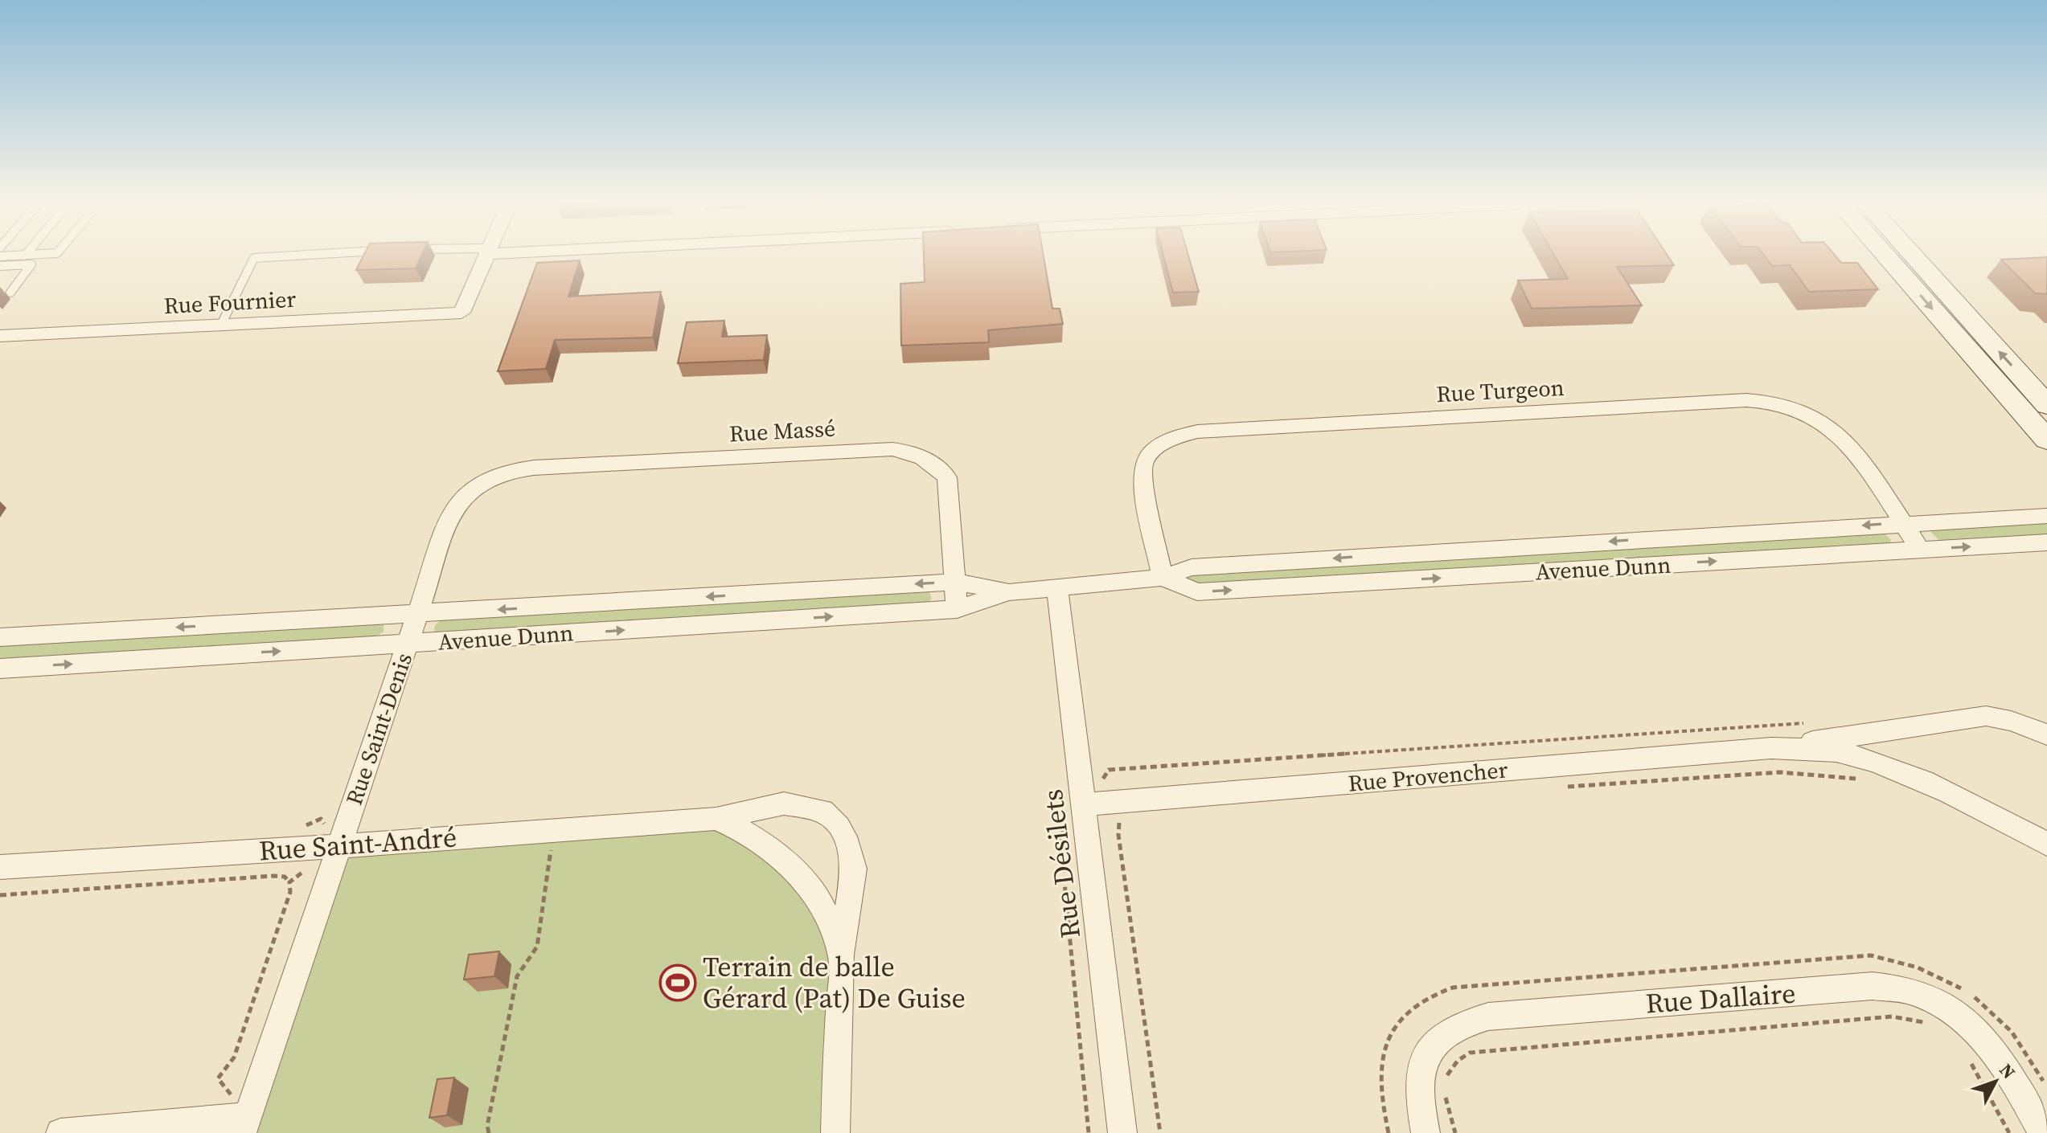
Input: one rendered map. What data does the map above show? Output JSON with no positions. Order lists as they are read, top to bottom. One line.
{"streets":{"street":["Rue Fournier","Rue Turgeon","Rue Massé","Avenue Dunn","Rue Saint-Denis","Rue Provencher","Rue Saint-André","Rue Désilets","Rue Dallaire"]},"crossings":[["Rue Turgeon","Avenue Dunn"],["Rue Massé","Avenue Dunn"],["Rue Massé","Rue Saint-Denis"],["Avenue Dunn","Rue Saint-Denis"],["Avenue Dunn","Rue Désilets"],["Rue Saint-Denis","Rue Saint-André"],["Rue Provencher","Rue Désilets"]],"places":{"sports":["Terrain de balle Gérard (Pat) De Guise"]},"north":"top right"}
